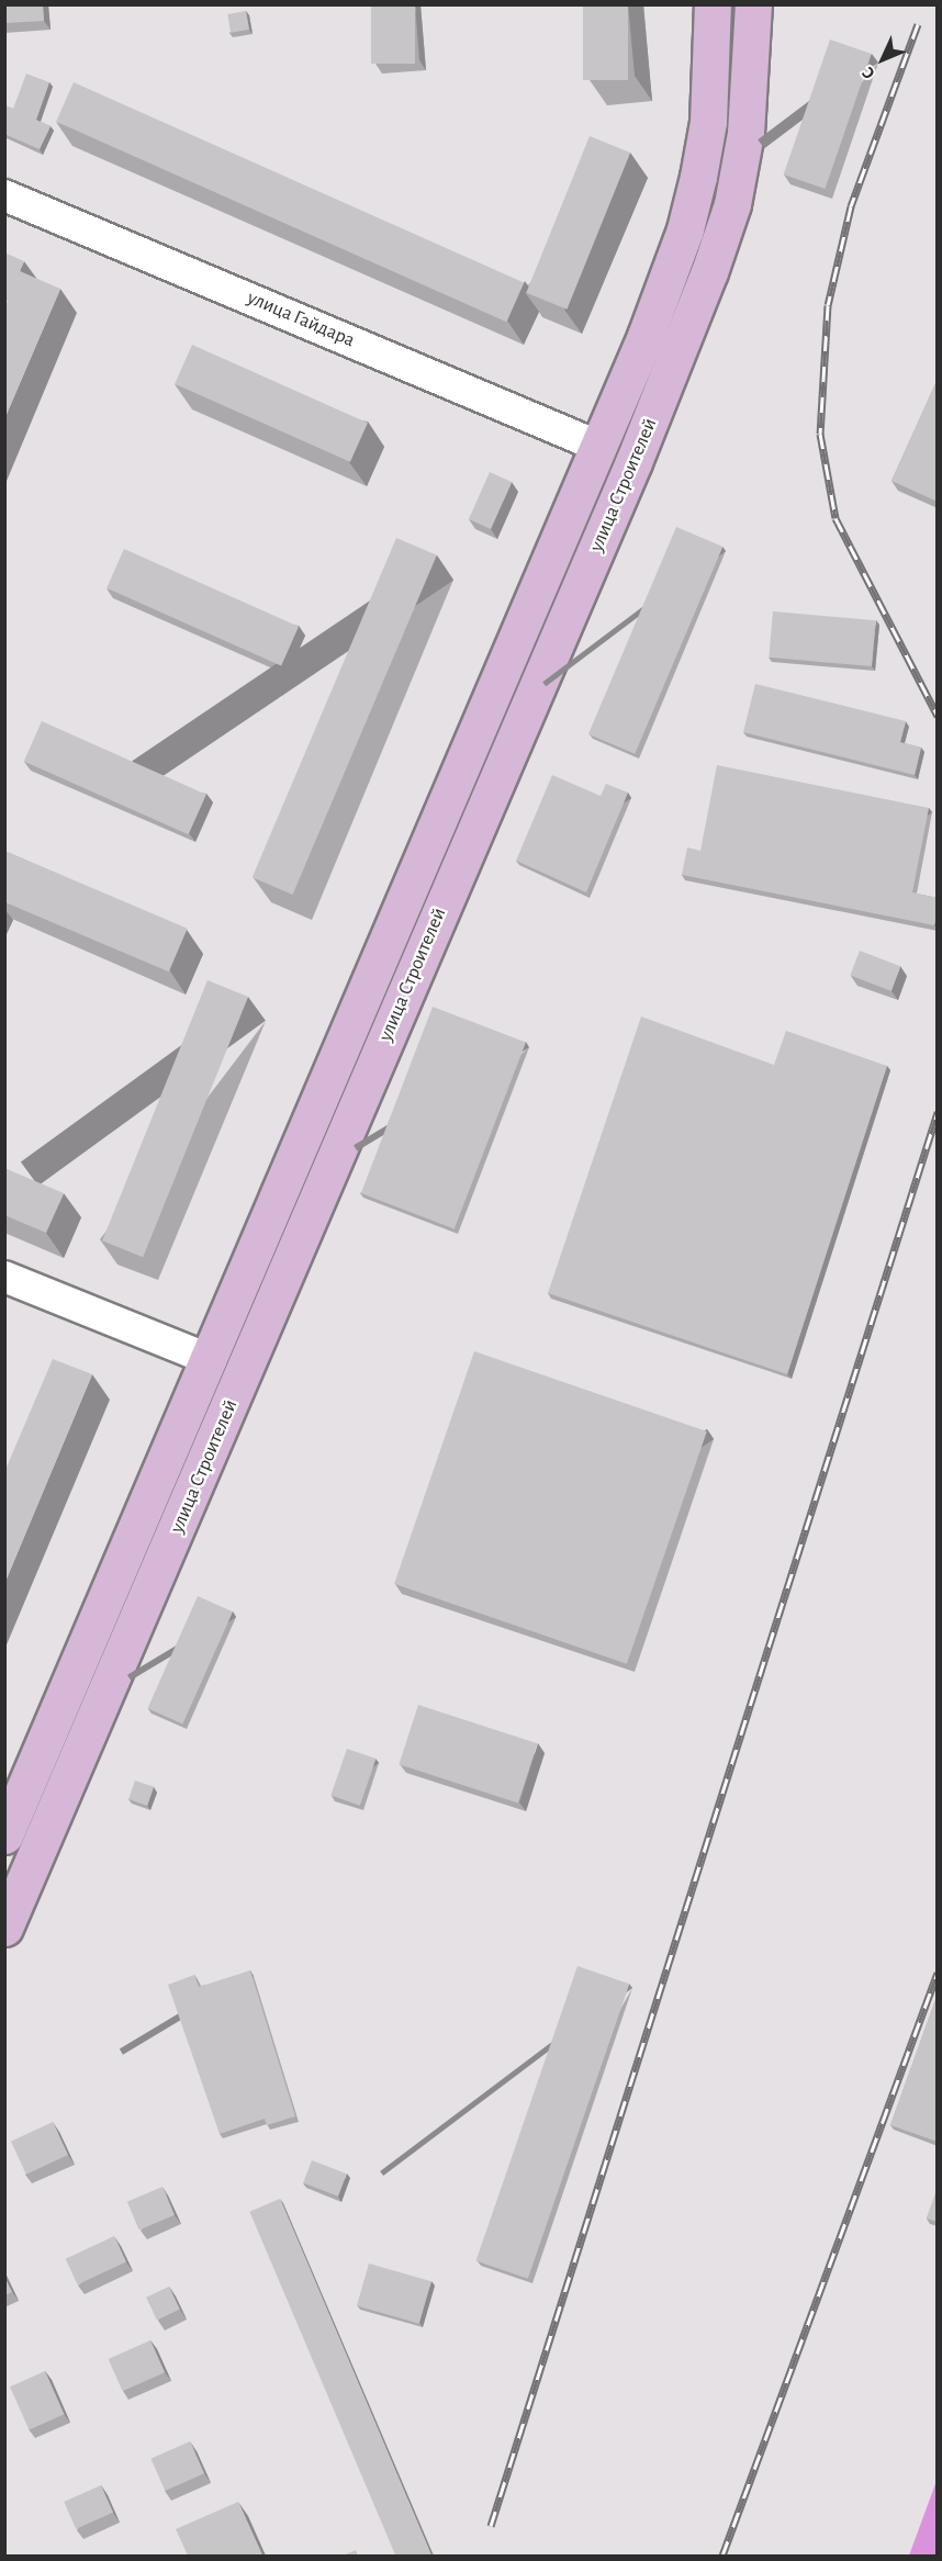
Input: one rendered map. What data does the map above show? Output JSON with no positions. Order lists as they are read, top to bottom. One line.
{"streets":{"main road":["улица Строителей"],"street":["улица Гайдара"]},"crossings":[["улица Гайдара","улица Строителей"]],"north":"bottom left"}
